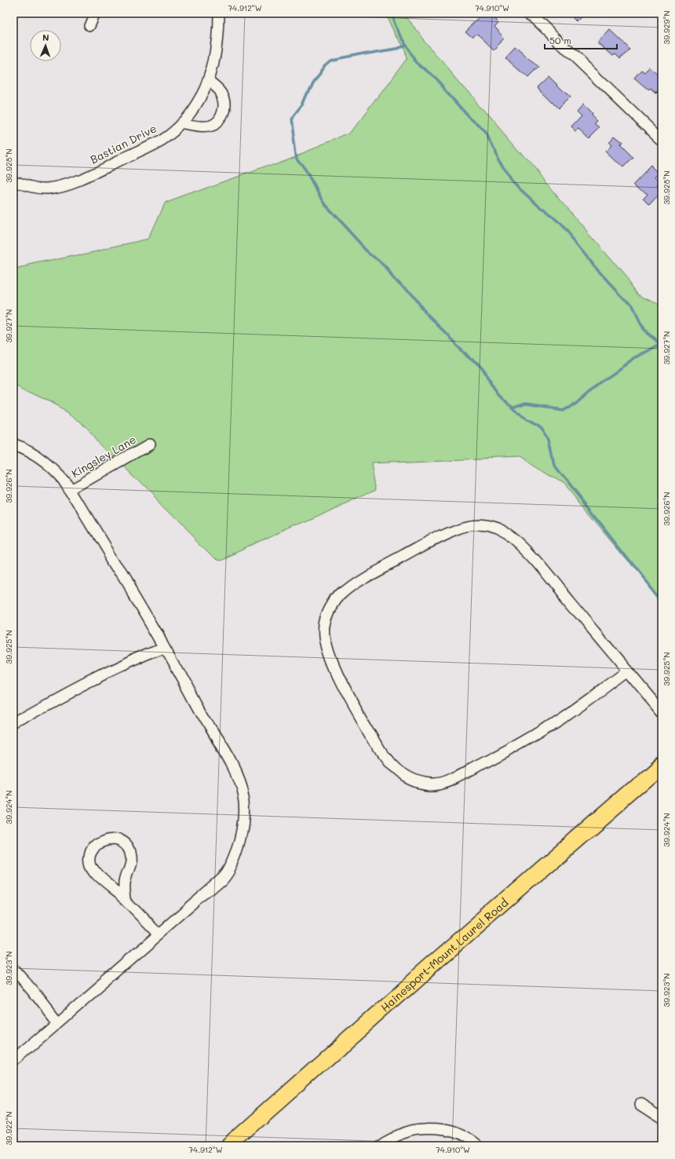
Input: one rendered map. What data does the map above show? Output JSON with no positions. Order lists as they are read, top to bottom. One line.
{"streets":{"main road":["Hainesport-Mount Laurel Road"],"street":["Bastian Drive","Kingsley Lane"]},"scale_bar":"50 m","north":"top","coordinates":["74.912°W","74.910°W","39.929°N","39.928°N","39.927°N","39.926°N","39.925°N","39.924°N","39.923°N","39.922°N"]}
